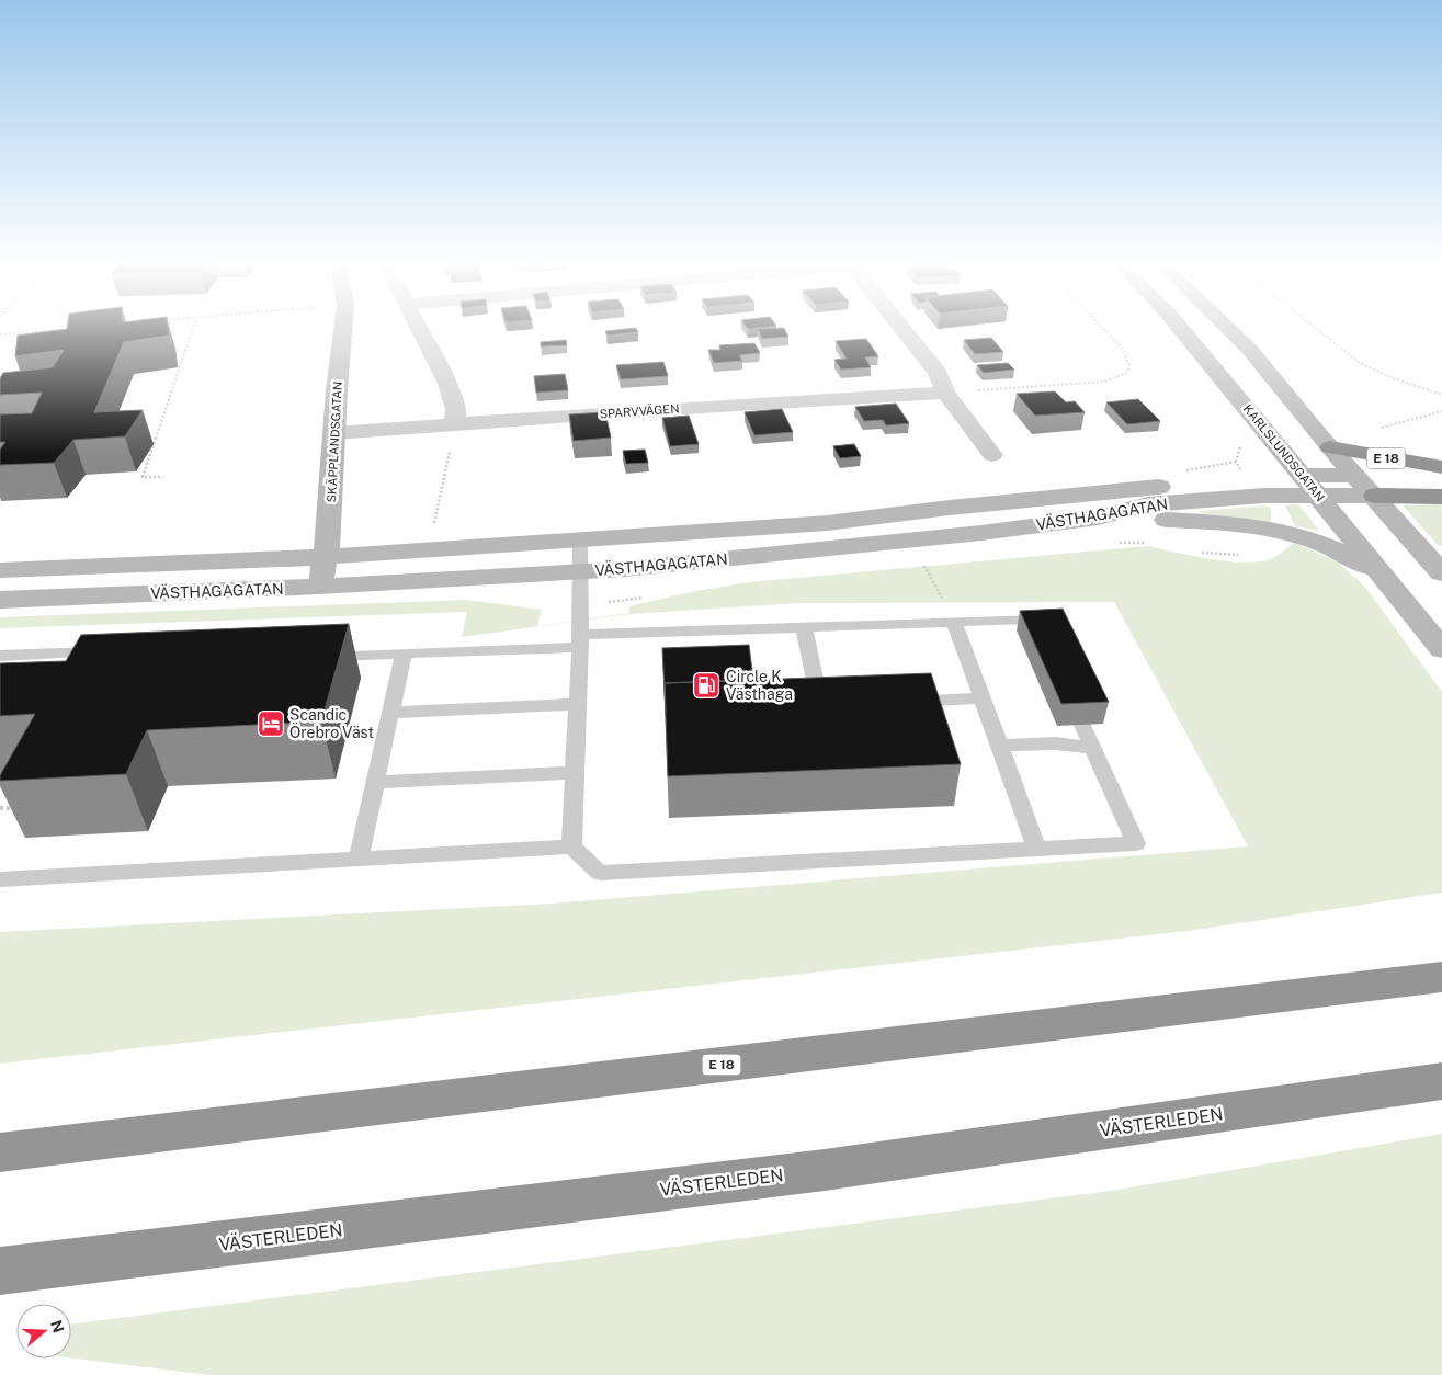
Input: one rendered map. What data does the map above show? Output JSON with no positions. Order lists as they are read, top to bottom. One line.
{"streets":{"highway":["E 18","VÄSTERLEDEN"],"main road":["SKÄPPLANDSGATAN","KARLSLUNDSGATAN","VÄSTHAGAGATAN"],"street":["SPARVVÄGEN"]},"crossings":[["SPARVVÄGEN","SKÄPPLANDSGATAN"],["SKÄPPLANDSGATAN","VÄSTHAGAGATAN"],["KARLSLUNDSGATAN","E 18"],["KARLSLUNDSGATAN","VÄSTHAGAGATAN"],["E 18","VÄSTHAGAGATAN"]],"places":{"fuel station":["Circle K Västhaga"],"hotel":["Scandic Örebro Väst"]},"north":"right"}
